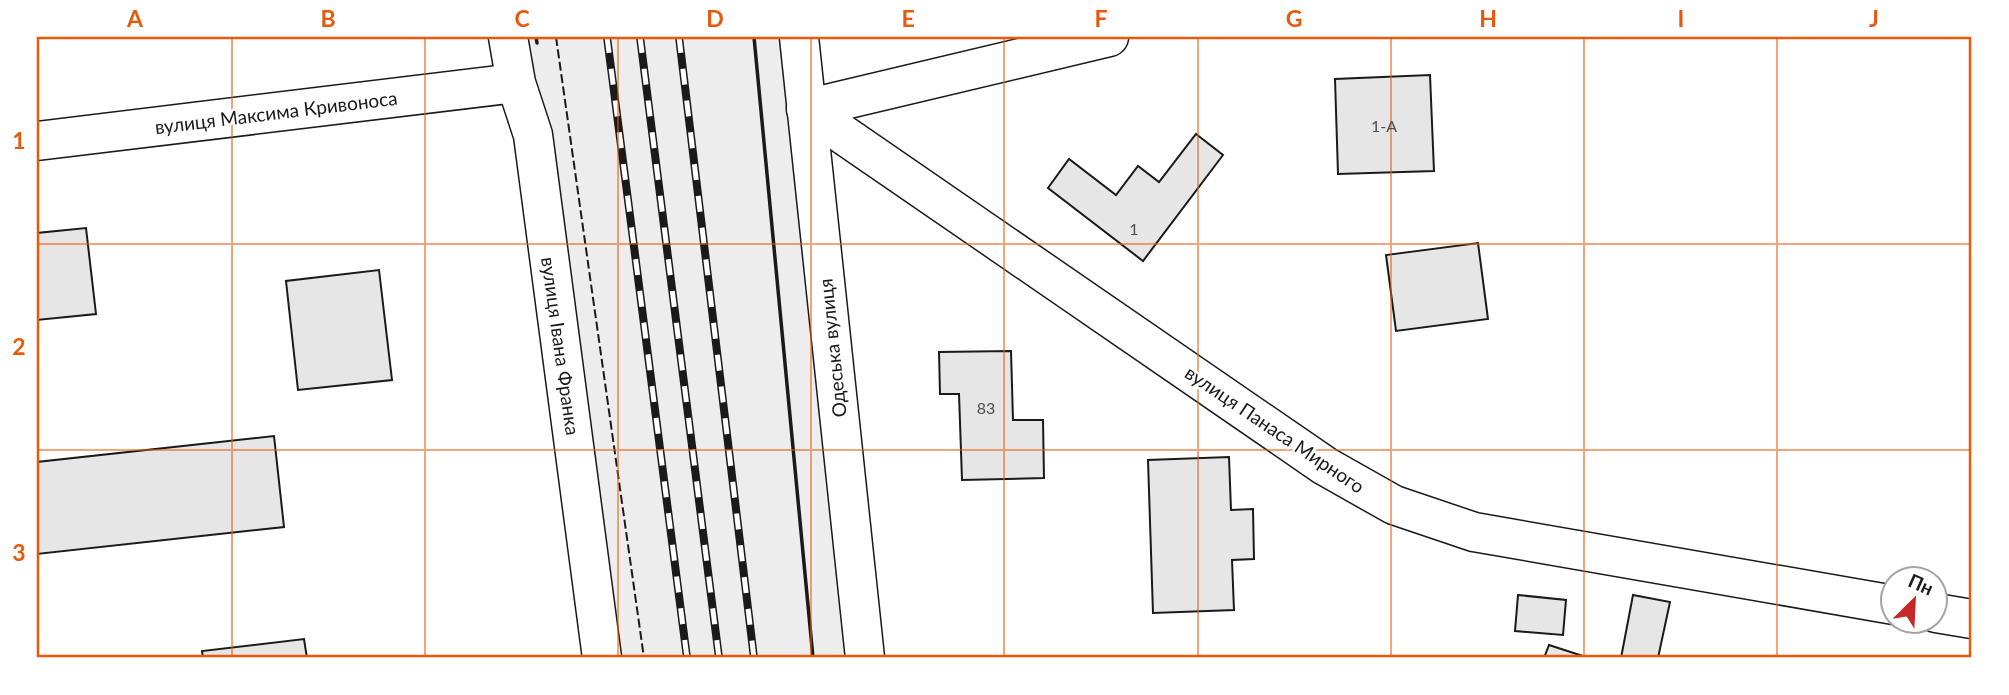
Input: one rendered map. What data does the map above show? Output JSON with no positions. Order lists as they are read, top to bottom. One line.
{"streets":{"street":["вулиця Максима Кривоноса","вулиця Івана Франка","Одеська вулиця","вулиця Панаса Мирного"]},"crossings":[["вулиця Максима Кривоноса","вулиця Івана Франка"],["Одеська вулиця","вулиця Панаса Мирного"]],"house_numbers":["1-А","1","83"],"north":"top right","grid":{"columns":["A","B","C","D","E","F","G","H","I","J"],"rows":["1","2","3"]}}
